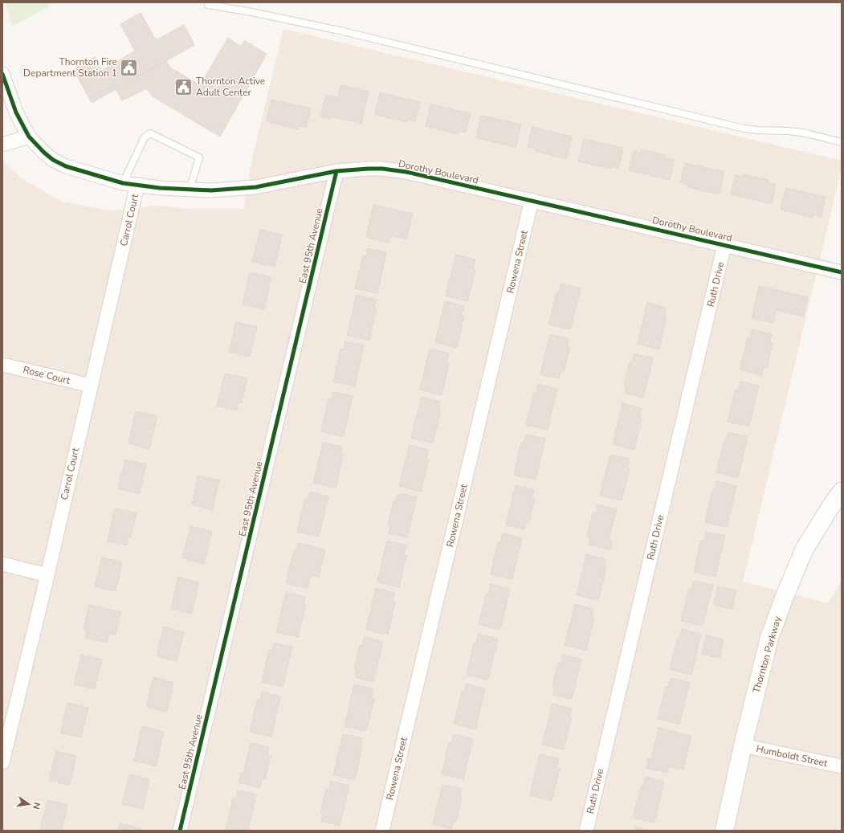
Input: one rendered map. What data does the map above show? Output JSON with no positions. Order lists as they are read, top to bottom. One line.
{"streets":{"main road":["Thornton Parkway"],"street":["Dorothy Boulevard","Carrol Court","East 95th Avenue","Rowena Street","Ruth Drive","Rose Court","Humboldt Street"]},"crossings":[["Dorothy Boulevard","Carrol Court"],["Dorothy Boulevard","East 95th Avenue"],["Dorothy Boulevard","Rowena Street"],["Dorothy Boulevard","Ruth Drive"],["Carrol Court","Rose Court"],["Thornton Parkway","Humboldt Street"]],"places":{"public building":["Thornton Fire Department Station 1","Thornton Active Adult Center"]},"north":"right"}
